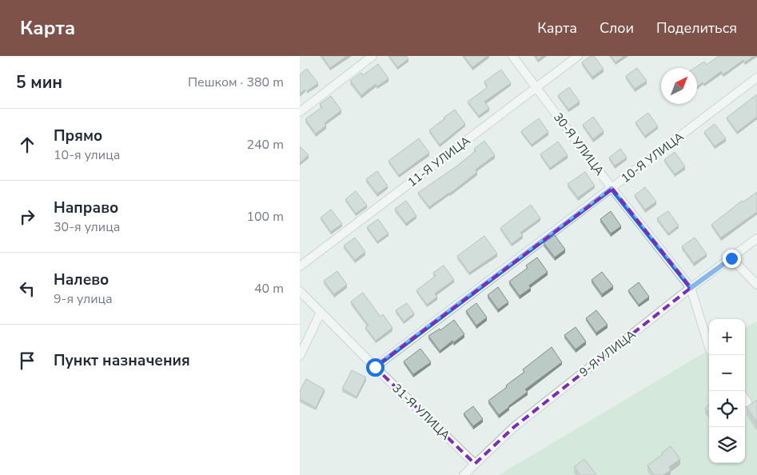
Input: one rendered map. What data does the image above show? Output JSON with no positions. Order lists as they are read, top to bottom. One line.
{"streets":{"street":["30-Я УЛИЦА","10-Я УЛИЦА","11-Я УЛИЦА","9-Я УЛИЦА","31-Я УЛИЦА"]},"crossings":[["30-Я УЛИЦА","10-Я УЛИЦА"],["30-Я УЛИЦА","11-Я УЛИЦА"],["30-Я УЛИЦА","9-Я УЛИЦА"],["10-Я УЛИЦА","31-Я УЛИЦА"],["9-Я УЛИЦА","31-Я УЛИЦА"]],"north":"top right","page":{"header":"Карта","nav":["Карта","Слои","Поделиться"],"heading":["5 мин","Пешком · 380 m"],"list":[["Прямо","10-я улица","240 m"],["Направо","30-я улица","100 m"],["Налево","9-я улица","40 m"],"Пункт назначения"],"map_buttons":["+","−"]}}
